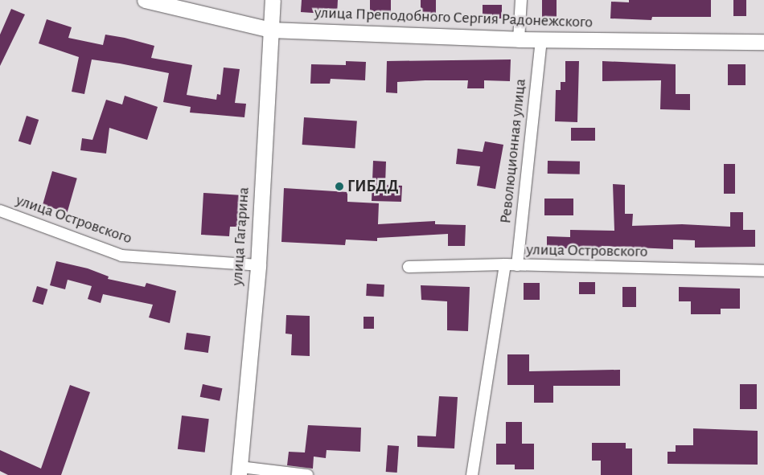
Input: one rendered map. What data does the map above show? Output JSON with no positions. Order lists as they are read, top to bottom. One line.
{"streets":{"street":["улица Преподобного Сергия Радонежского","Революционная улица","улица Островского","улица Гагарина"]},"crossings":[["улица Преподобного Сергия Радонежского","Революционная улица"],["улица Преподобного Сергия Радонежского","улица Гагарина"],["Революционная улица","улица Островского"],["улица Островского","улица Гагарина"]],"places":["ГИБДД"]}
